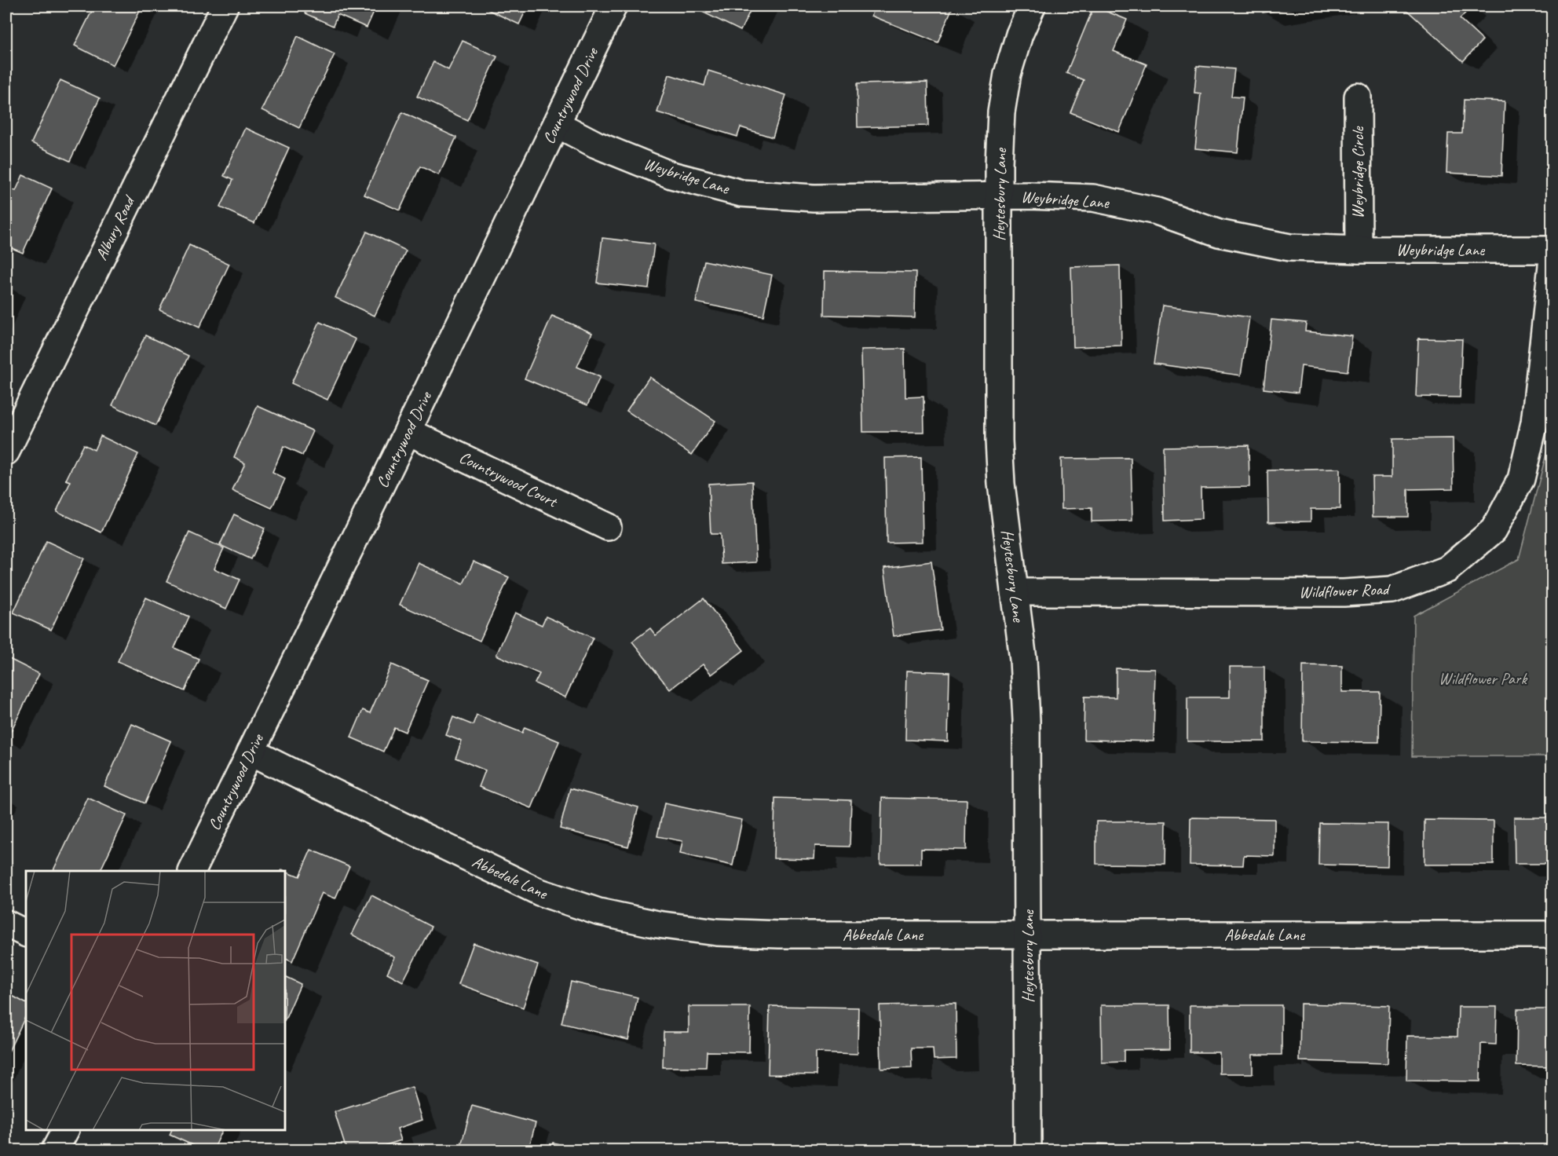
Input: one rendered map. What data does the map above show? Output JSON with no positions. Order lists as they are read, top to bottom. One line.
{"streets":{"street":["Countrywood Drive","Weybridge Circle","Weybridge Lane","Heytesbury Lane","Albury Road","Countrywood Court","Wildflower Road","Abbedale Lane"]},"crossings":[["Countrywood Drive","Weybridge Lane"],["Countrywood Drive","Countrywood Court"],["Countrywood Drive","Abbedale Lane"],["Weybridge Circle","Weybridge Lane"],["Weybridge Lane","Heytesbury Lane"],["Heytesbury Lane","Wildflower Road"],["Heytesbury Lane","Abbedale Lane"]],"parks":["Wildflower Park"]}
